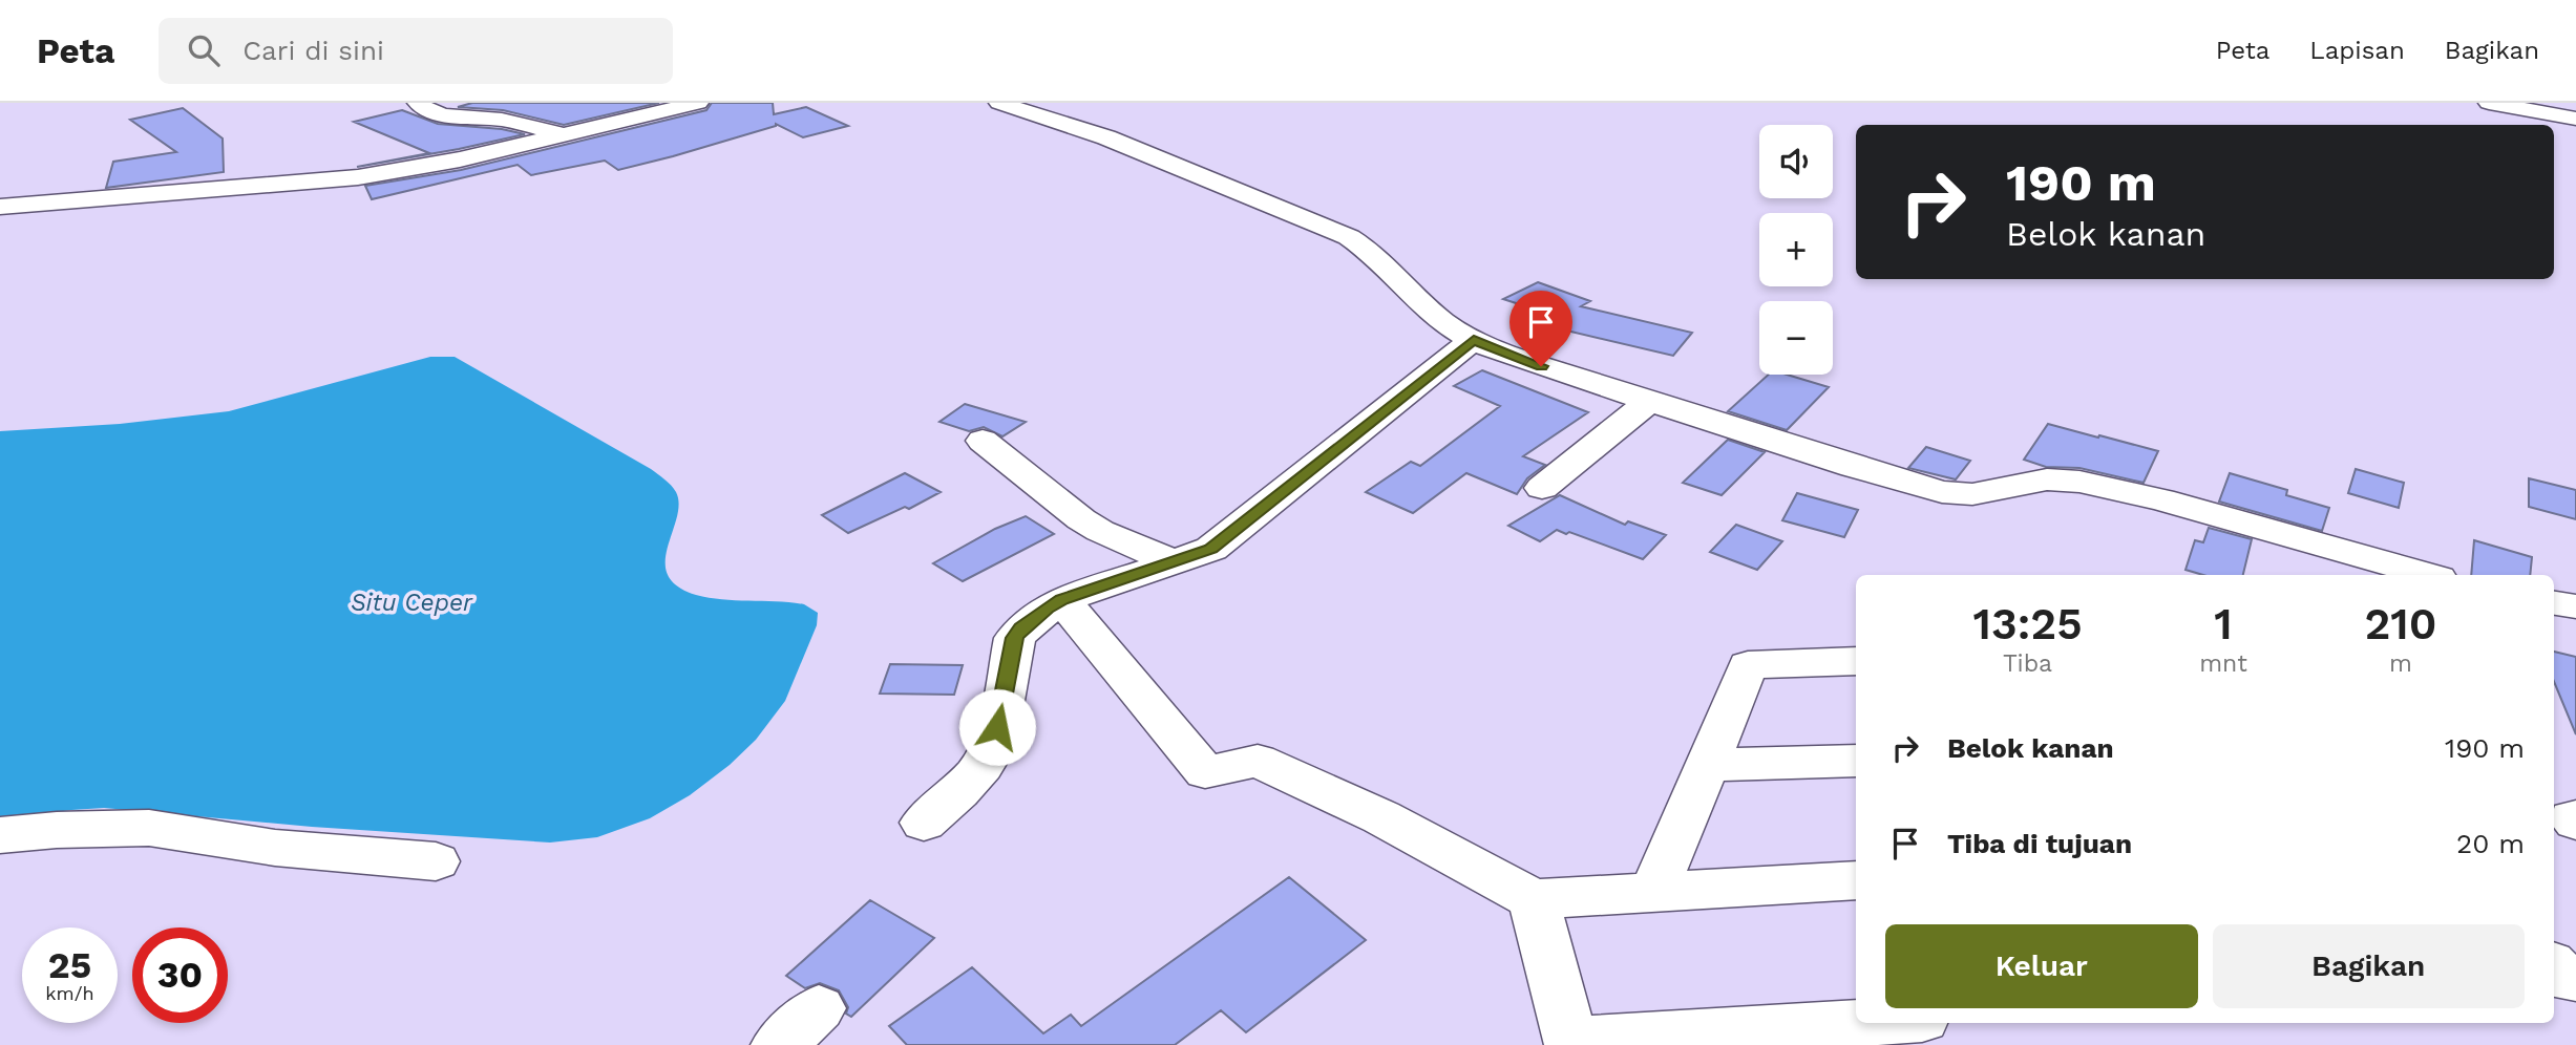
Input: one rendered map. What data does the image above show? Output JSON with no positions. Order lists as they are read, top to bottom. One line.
{"water":["Situ Ceper"],"page":{"header":"Peta","search":"Cari di sini","nav":["Peta","Lapisan","Bagikan"],"map_buttons":["+","−"],"turn":["190 m","Belok kanan"],"eta":["13:25","Tiba","1","mnt","210","m"],"list":[{"name":"Belok kanan","value":"190 m"},{"name":"Tiba di tujuan","value":"20 m"}],"buttons":["Keluar","Bagikan"],"speed":"25 km/h","limit":"30"}}
